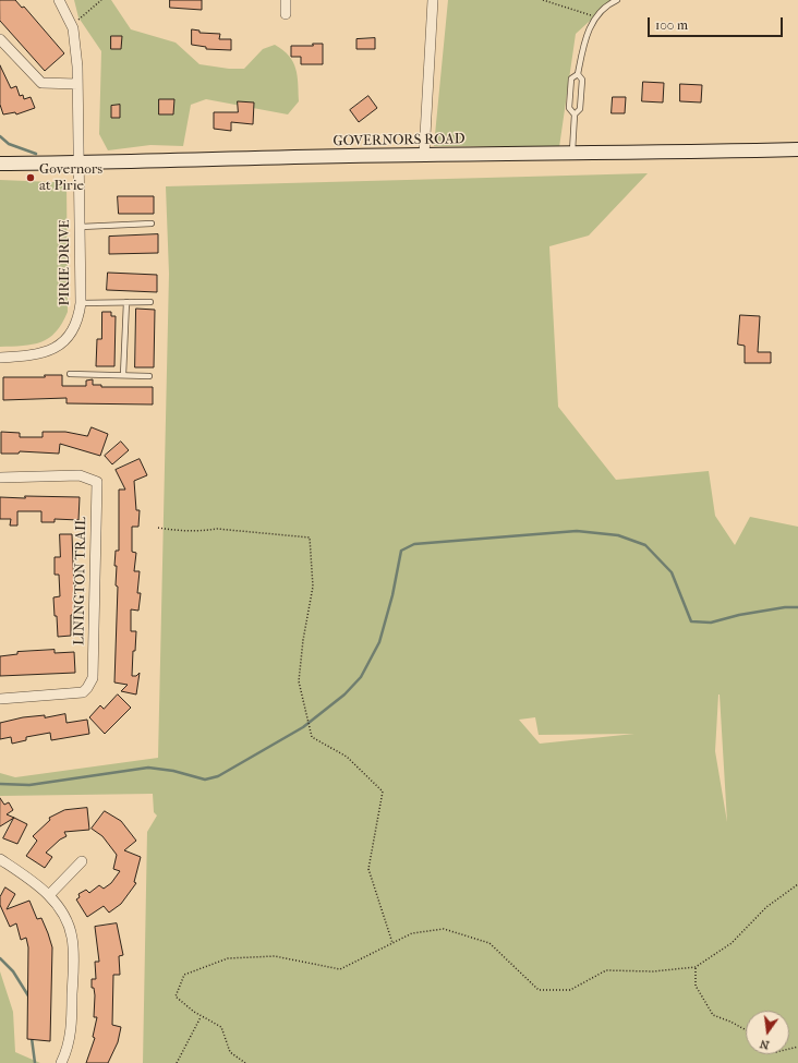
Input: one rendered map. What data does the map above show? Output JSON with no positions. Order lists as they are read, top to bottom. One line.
{"streets":{"main road":["GOVERNORS ROAD"],"street":["PIRIE DRIVE","LININGTON TRAIL"]},"crossings":[["GOVERNORS ROAD","PIRIE DRIVE"]],"places":["Governors at Pirie"],"scale_bar":"100 m","north":"bottom"}
